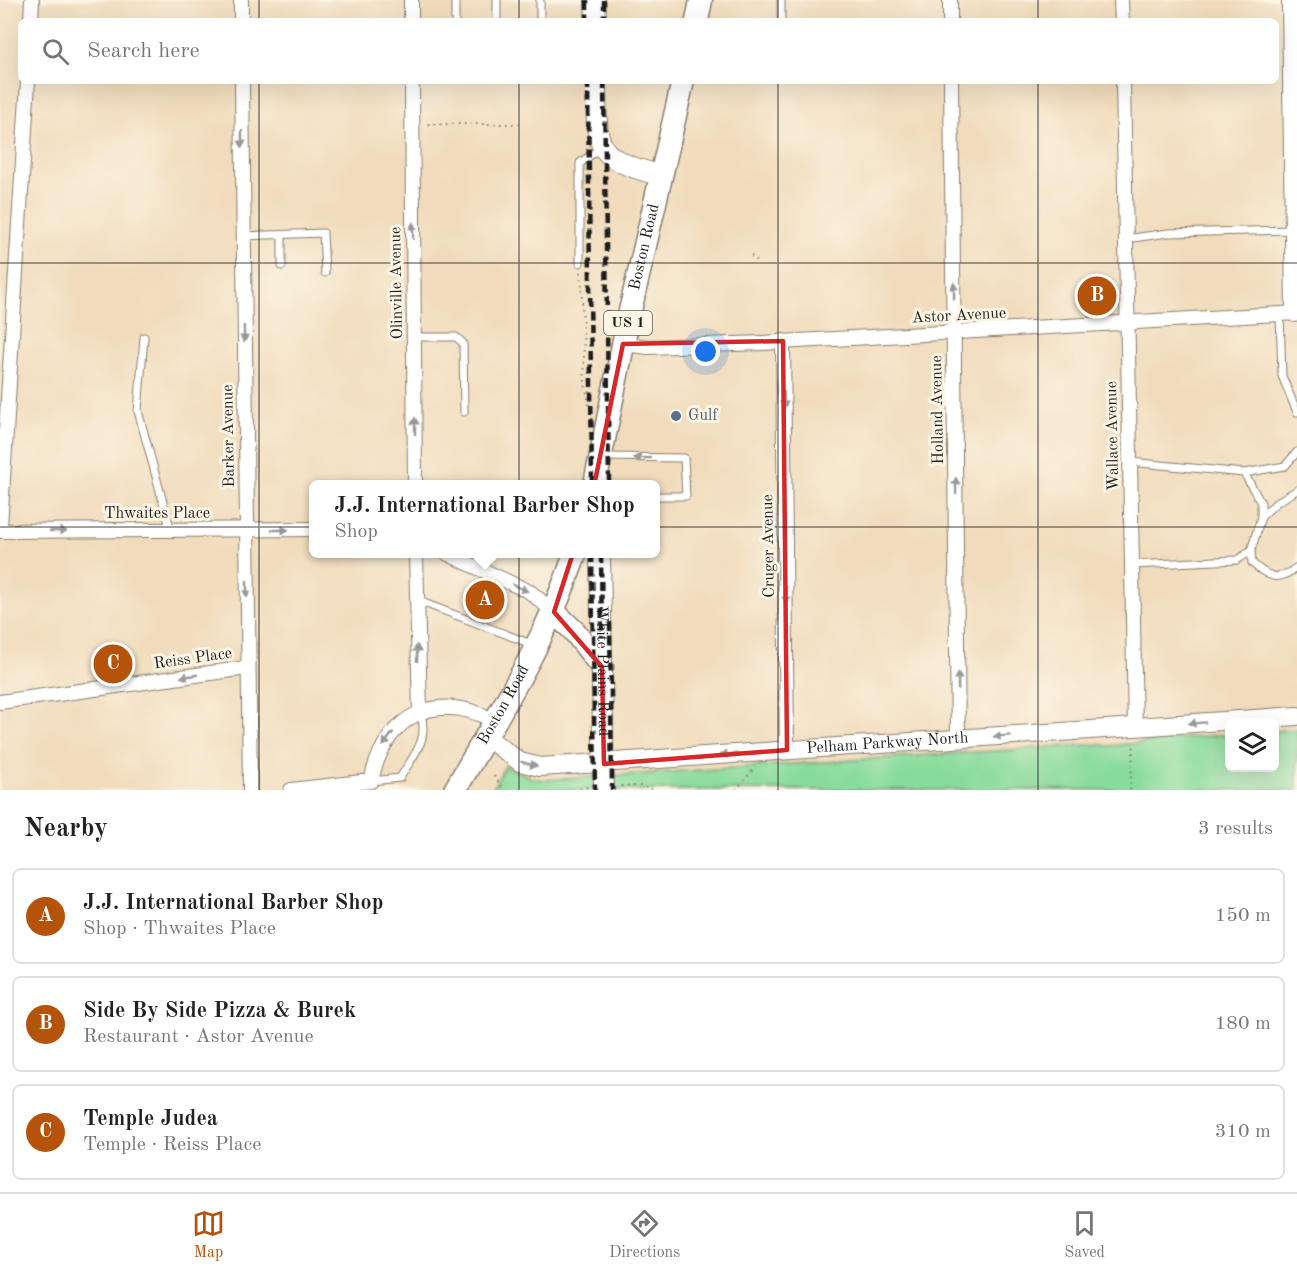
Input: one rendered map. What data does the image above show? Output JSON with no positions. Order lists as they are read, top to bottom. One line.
{"streets":{"main road":["Boston Road","US 1","White Plains Road"],"street":["Olinville Avenue","Astor Avenue","Holland Avenue","Barker Avenue","Wallace Avenue","Thwaites Place","Cruger Avenue","Reiss Place","Pelham Parkway North"]},"crossings":[["Boston Road","Astor Avenue"],["Boston Road","Pelham Parkway North"],["Astor Avenue","Holland Avenue"],["Astor Avenue","Wallace Avenue"],["Astor Avenue","Cruger Avenue"],["Holland Avenue","Pelham Parkway North"],["Barker Avenue","Thwaites Place"],["Barker Avenue","Reiss Place"],["Wallace Avenue","Pelham Parkway North"],["Cruger Avenue","Pelham Parkway North"],["White Plains Road","Pelham Parkway North"]],"one_way":["Olinville Avenue","Holland Avenue","Barker Avenue","Thwaites Place","Cruger Avenue","Reiss Place"],"places":["Gulf"],"page":{"search":"Search here","pins":["B","A","C"],"popup":["J.J. International Barber Shop","Shop"],"heading":["Nearby","3 results"],"list":[{"mark":"A","name":"J.J. International Barber Shop","note":"Shop · Thwaites Place","value":"150 m"},{"mark":"B","name":"Side By Side Pizza & Burek","note":"Restaurant · Astor Avenue","value":"180 m"},{"mark":"C","name":"Temple Judea","note":"Temple · Reiss Place","value":"310 m"}],"nav":["Map","Directions","Saved"]}}
